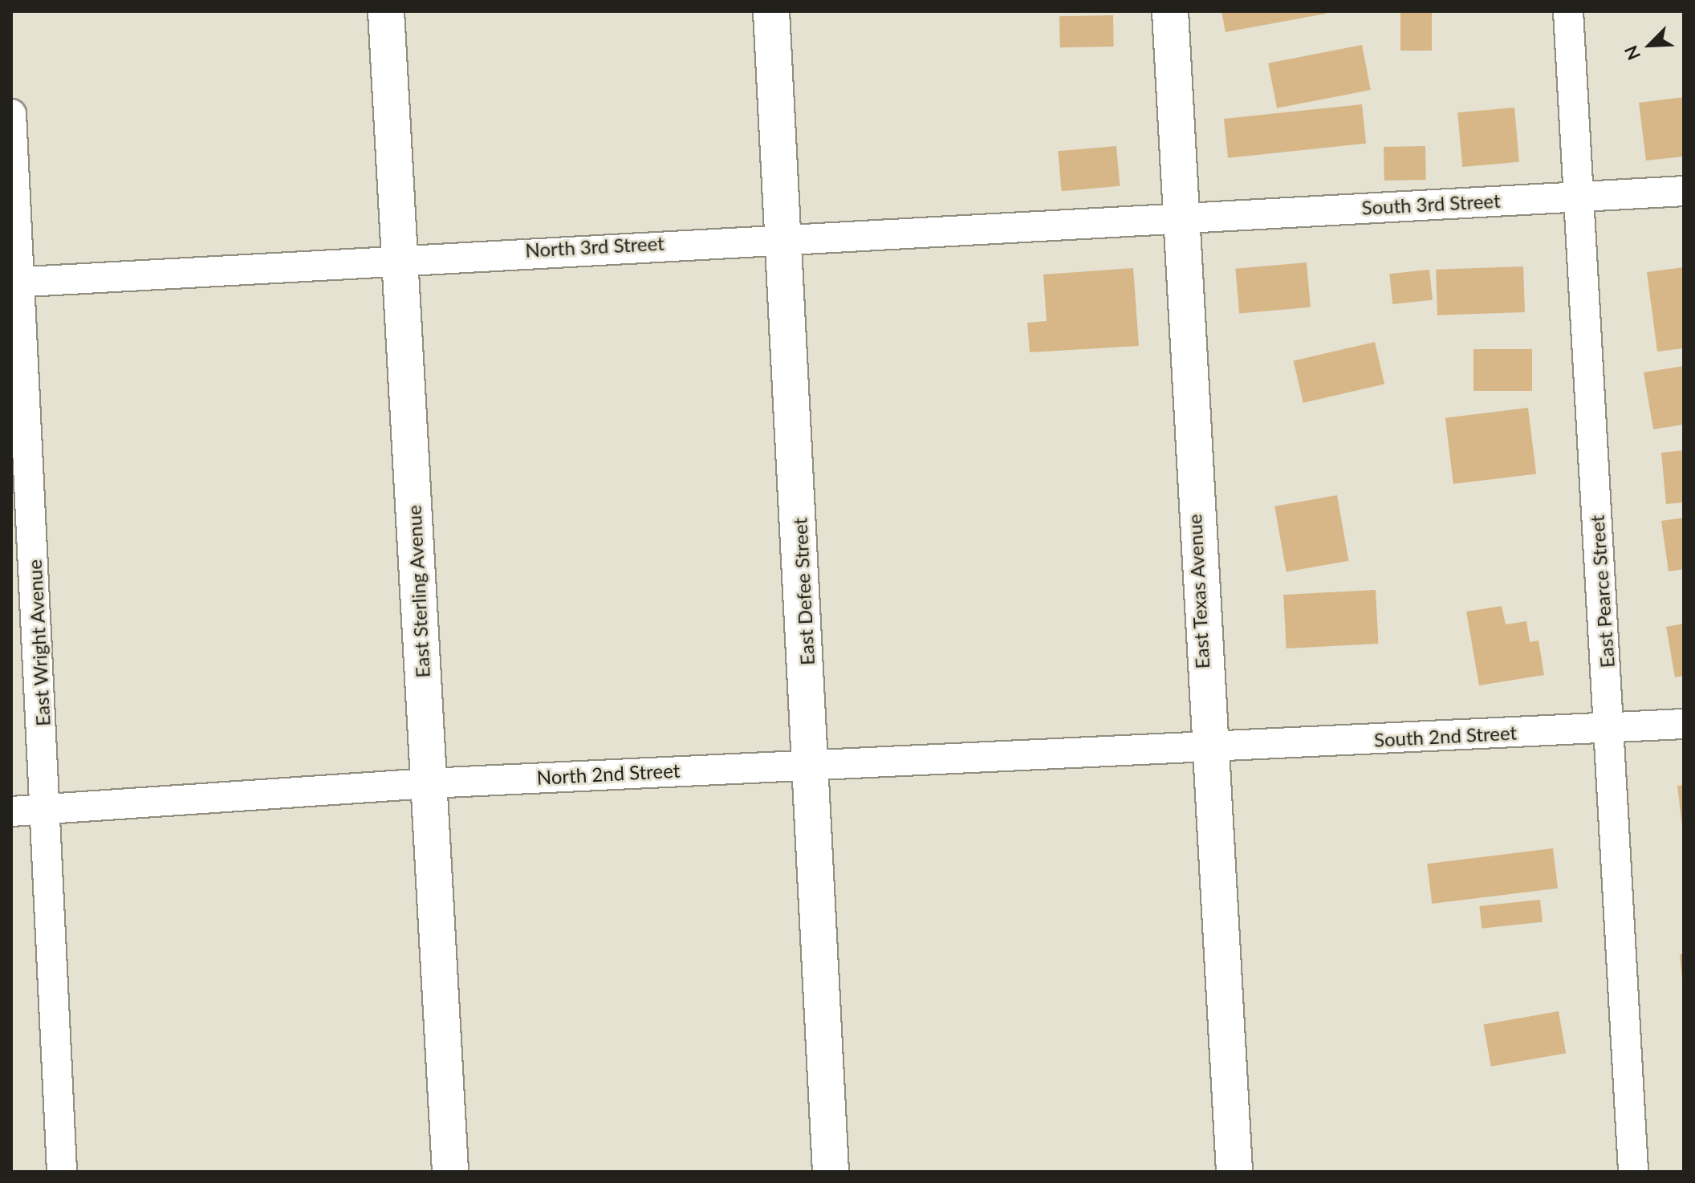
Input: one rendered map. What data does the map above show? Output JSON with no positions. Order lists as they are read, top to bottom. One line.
{"streets":{"main road":["East Sterling Avenue","East Defee Street","East Texas Avenue"],"street":["South 3rd Street","North 3rd Street","East Pearce Street","East Wright Avenue","South 2nd Street","North 2nd Street"]},"crossings":[["South 3rd Street","North 3rd Street"],["South 3rd Street","East Texas Avenue"],["South 3rd Street","East Pearce Street"],["North 3rd Street","East Sterling Avenue"],["North 3rd Street","East Defee Street"],["North 3rd Street","East Texas Avenue"],["North 3rd Street","East Wright Avenue"],["East Sterling Avenue","North 2nd Street"],["East Defee Street","North 2nd Street"],["East Texas Avenue","South 2nd Street"],["East Texas Avenue","North 2nd Street"],["East Pearce Street","South 2nd Street"],["East Wright Avenue","North 2nd Street"],["South 2nd Street","North 2nd Street"]],"north":"bottom left"}
